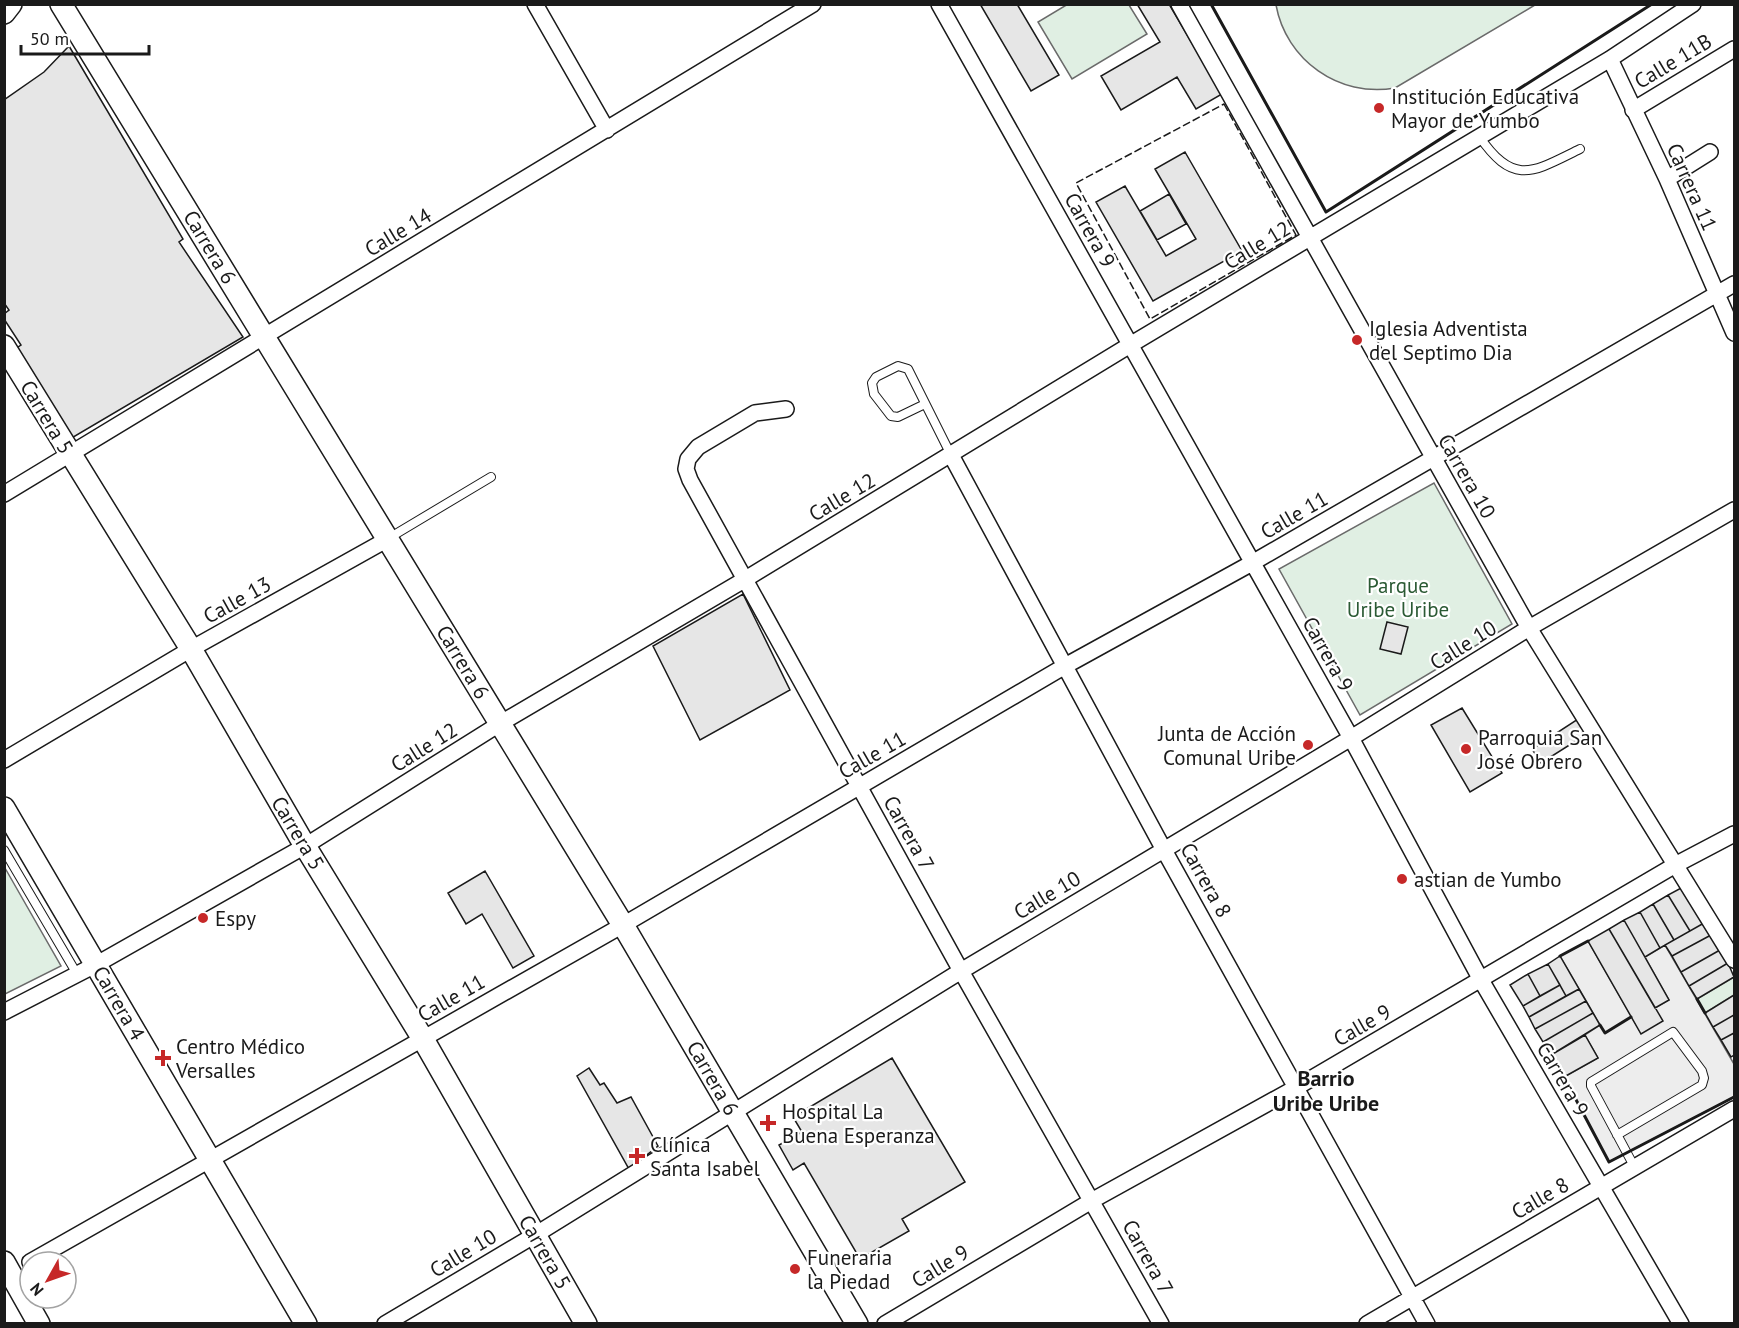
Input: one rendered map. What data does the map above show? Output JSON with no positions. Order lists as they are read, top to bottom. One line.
{"streets":{"main road":["Carrera 6","Carrera 5","Carrera 4"],"street":["Calle 11B","Carrera 11","Carrera 9","Calle 14","Calle 12","Carrera 10","Calle 11","Calle 13","Calle 10","Carrera 7","Carrera 8","Calle 9","Calle 8"]},"crossings":[["Calle 11B","Carrera 11"],["Carrera 11","Calle 12"],["Carrera 11","Calle 11"],["Carrera 9","Calle 12"],["Carrera 9","Calle 11"],["Carrera 9","Calle 10"],["Carrera 9","Calle 9"],["Carrera 9","Calle 8"],["Calle 14","Carrera 6"],["Calle 14","Carrera 5"],["Calle 12","Carrera 6"],["Calle 12","Carrera 5"],["Calle 12","Carrera 10"],["Calle 12","Carrera 7"],["Calle 12","Carrera 8"],["Calle 12","Carrera 4"],["Carrera 6","Calle 11"],["Carrera 6","Calle 13"],["Carrera 6","Calle 10"],["Carrera 5","Calle 11"],["Carrera 5","Calle 13"],["Carrera 5","Calle 10"],["Carrera 10","Calle 11"],["Carrera 10","Calle 10"],["Carrera 10","Calle 9"],["Calle 11","Carrera 7"],["Calle 11","Carrera 8"],["Calle 11","Carrera 4"],["Calle 10","Carrera 7"],["Calle 10","Carrera 8"],["Carrera 7","Calle 9"],["Carrera 8","Calle 9"],["Carrera 8","Calle 8"]],"districts":["Barrio Uribe Uribe"],"parks":["Parque Uribe Uribe"],"places":{"other":["Institución Educativa Mayor de Yumbo","Iglesia Adventista del Septimo Dia","Junta de Acción Comunal Uribe","Parroquia San José Obrero","astian de Yumbo","Espy","Funeraria la Piedad"],"health":["Centro Médico Versalles","Hospital La Buena Esperanza","Clínica Santa Isabel"]},"scale_bar":"50 m","north":"bottom left"}
